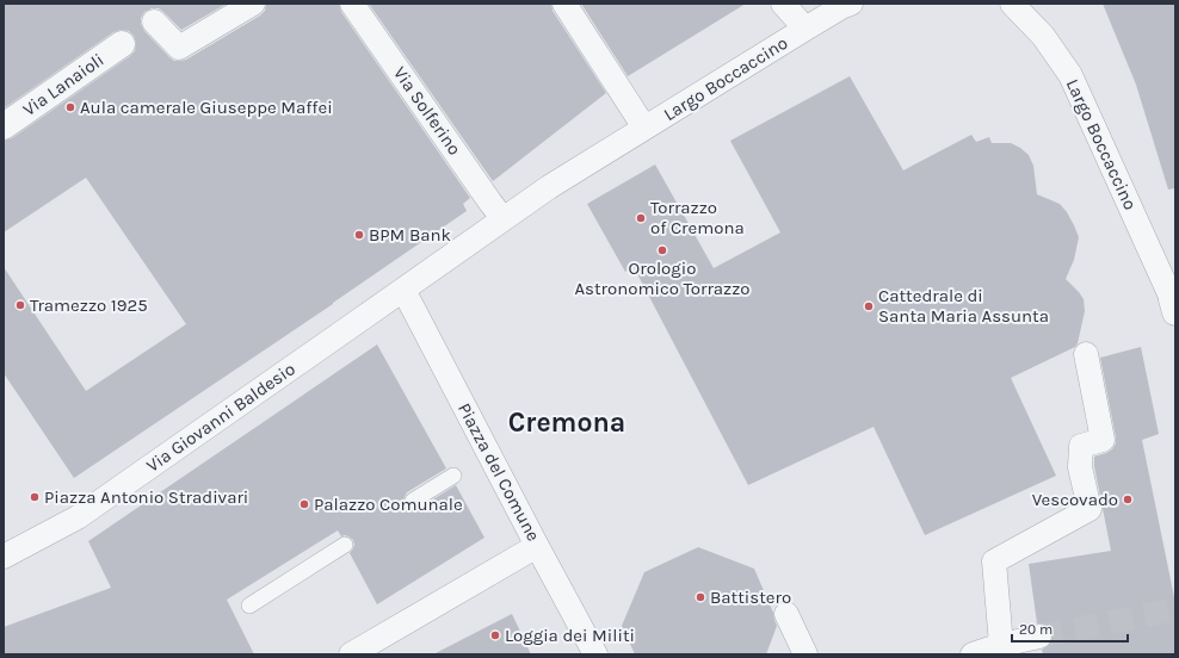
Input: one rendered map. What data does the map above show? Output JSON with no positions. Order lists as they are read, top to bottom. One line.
{"streets":{"street":["Largo Boccaccino","Via Lanaioli","Via Solferino","Via Giovanni Baldesio","Piazza del Comune"]},"crossings":[["Largo Boccaccino","Via Solferino"],["Via Giovanni Baldesio","Piazza del Comune"]],"districts":["Cremona"],"places":["Aula camerale Giuseppe Maffei","Torrazzo of Cremona","BPM Bank","Orologio Astronomico Torrazzo","Tramezzo 1925","Cattedrale di Santa Maria Assunta","Piazza Antonio Stradivari","Vescovado","Palazzo Comunale","Battistero","Loggia dei Militi"],"scale_bar":"20 m"}
